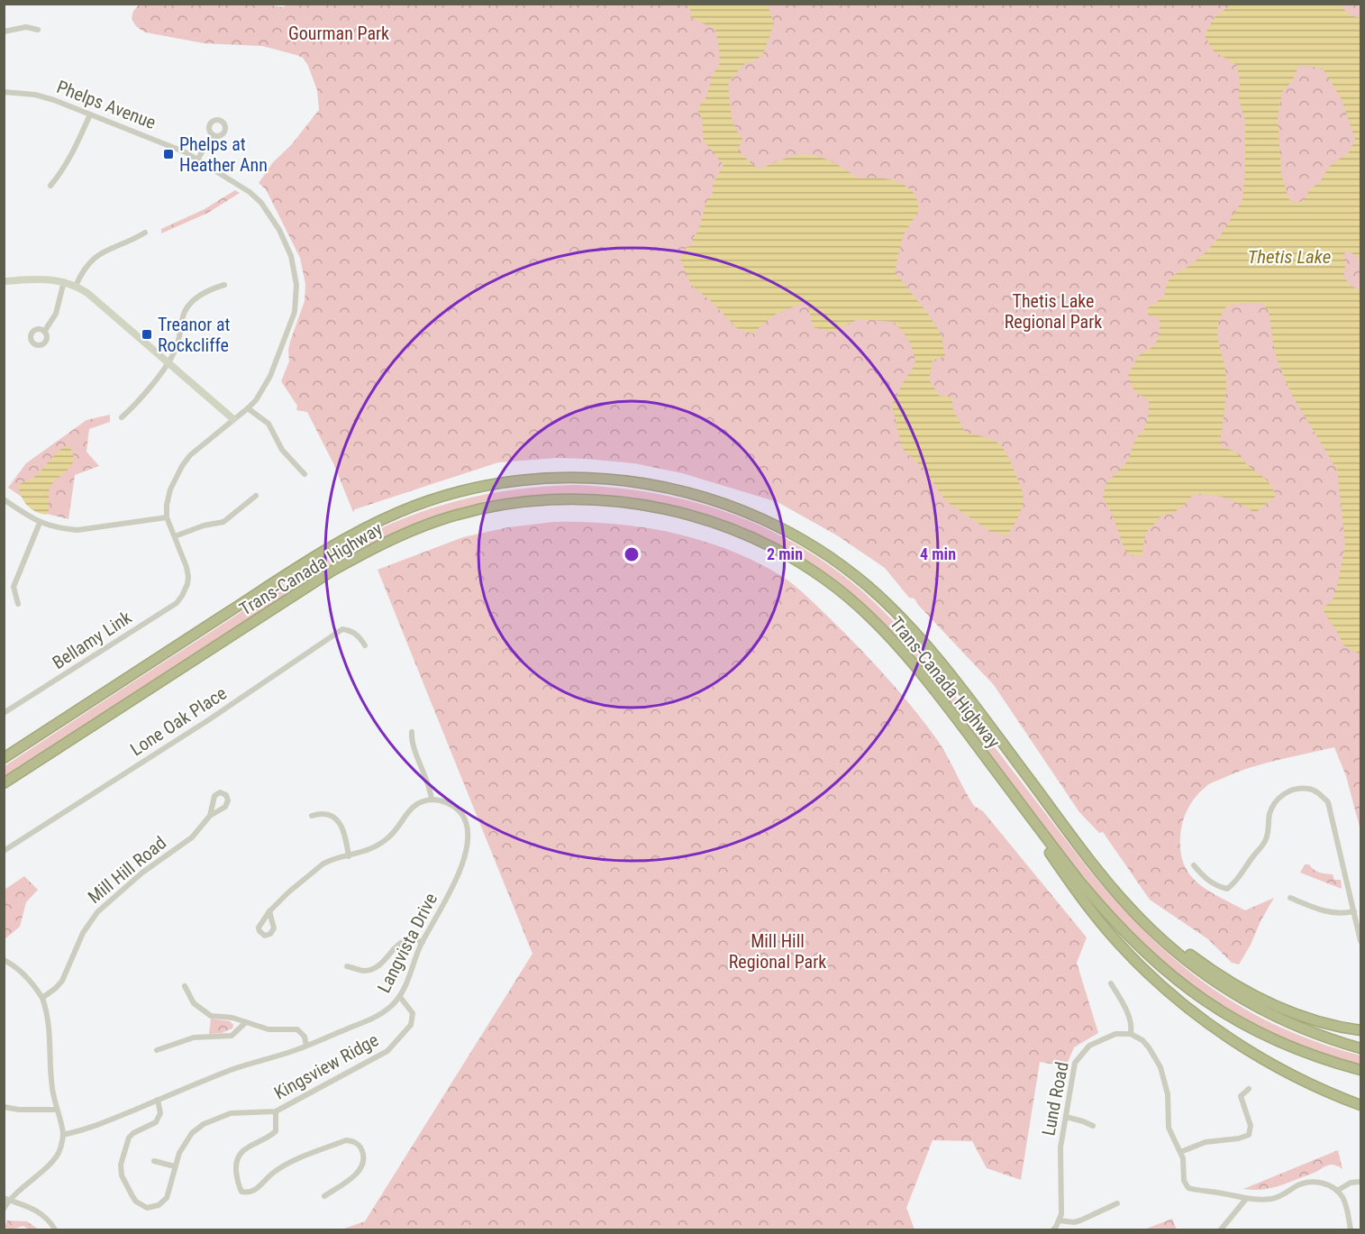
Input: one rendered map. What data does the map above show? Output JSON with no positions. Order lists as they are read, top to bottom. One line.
{"streets":{"highway":["Trans-Canada Highway"],"street":["Phelps Avenue","Bellamy Link","Lone Oak Place","Mill Hill Road","Langvista Drive","Kingsview Ridge","Lund Road"]},"crossings":[["Langvista Drive","Kingsview Ridge"]],"water":["Thetis Lake"],"parks":["Gourman Park","Thetis Lake Regional Park","Mill Hill Regional Park"],"places":{"transit":["Phelps at Heather Ann","Treanor at Rockcliffe"]},"rings":["2 min","4 min"]}
